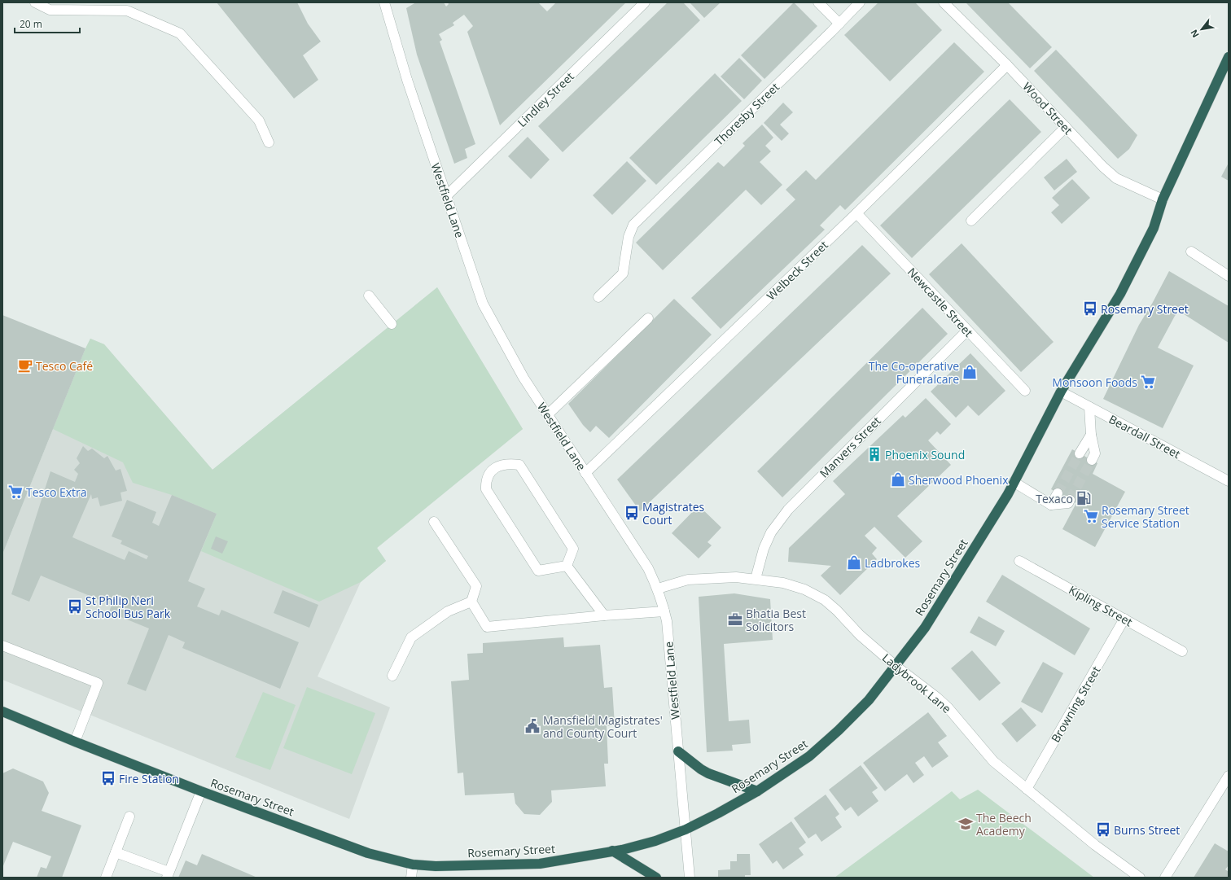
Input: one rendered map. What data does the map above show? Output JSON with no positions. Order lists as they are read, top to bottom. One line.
{"streets":{"highway":["Rosemary Street"],"street":["Lindley Street","Wood Street","Thoresby Street","Westfield Lane","Welbeck Street","Newcastle Street","Beardall Street","Manvers Street","Kipling Street","Ladybrook Lane","Browning Street"]},"crossings":[["Lindley Street","Westfield Lane"],["Wood Street","Welbeck Street"],["Wood Street","Rosemary Street"],["Westfield Lane","Welbeck Street"],["Westfield Lane","Rosemary Street"],["Westfield Lane","Ladybrook Lane"],["Welbeck Street","Newcastle Street"],["Newcastle Street","Manvers Street"],["Beardall Street","Rosemary Street"],["Manvers Street","Ladybrook Lane"],["Rosemary Street","Ladybrook Lane"],["Kipling Street","Browning Street"],["Ladybrook Lane","Browning Street"]],"places":{"bus stop":["Rosemary Street","Magistrates Court","St Philip Neri School Bus Park","Fire Station","Burns Street"],"cafe":["Tesco Café"],"shop":["The Co-operative Funeralcare","Sherwood Phoenix","Ladbrokes"],"supermarket":["Monsoon Foods","Tesco Extra","Rosemary Street Service Station"],"building":["Phoenix Sound"],"fuel station":["Texaco"],"office":["Bhatia Best Solicitors"],"public building":["Mansfield Magistrates' and County Court"],"school or university":["The Beech Academy"]},"scale_bar":"20 m","north":"bottom left"}
